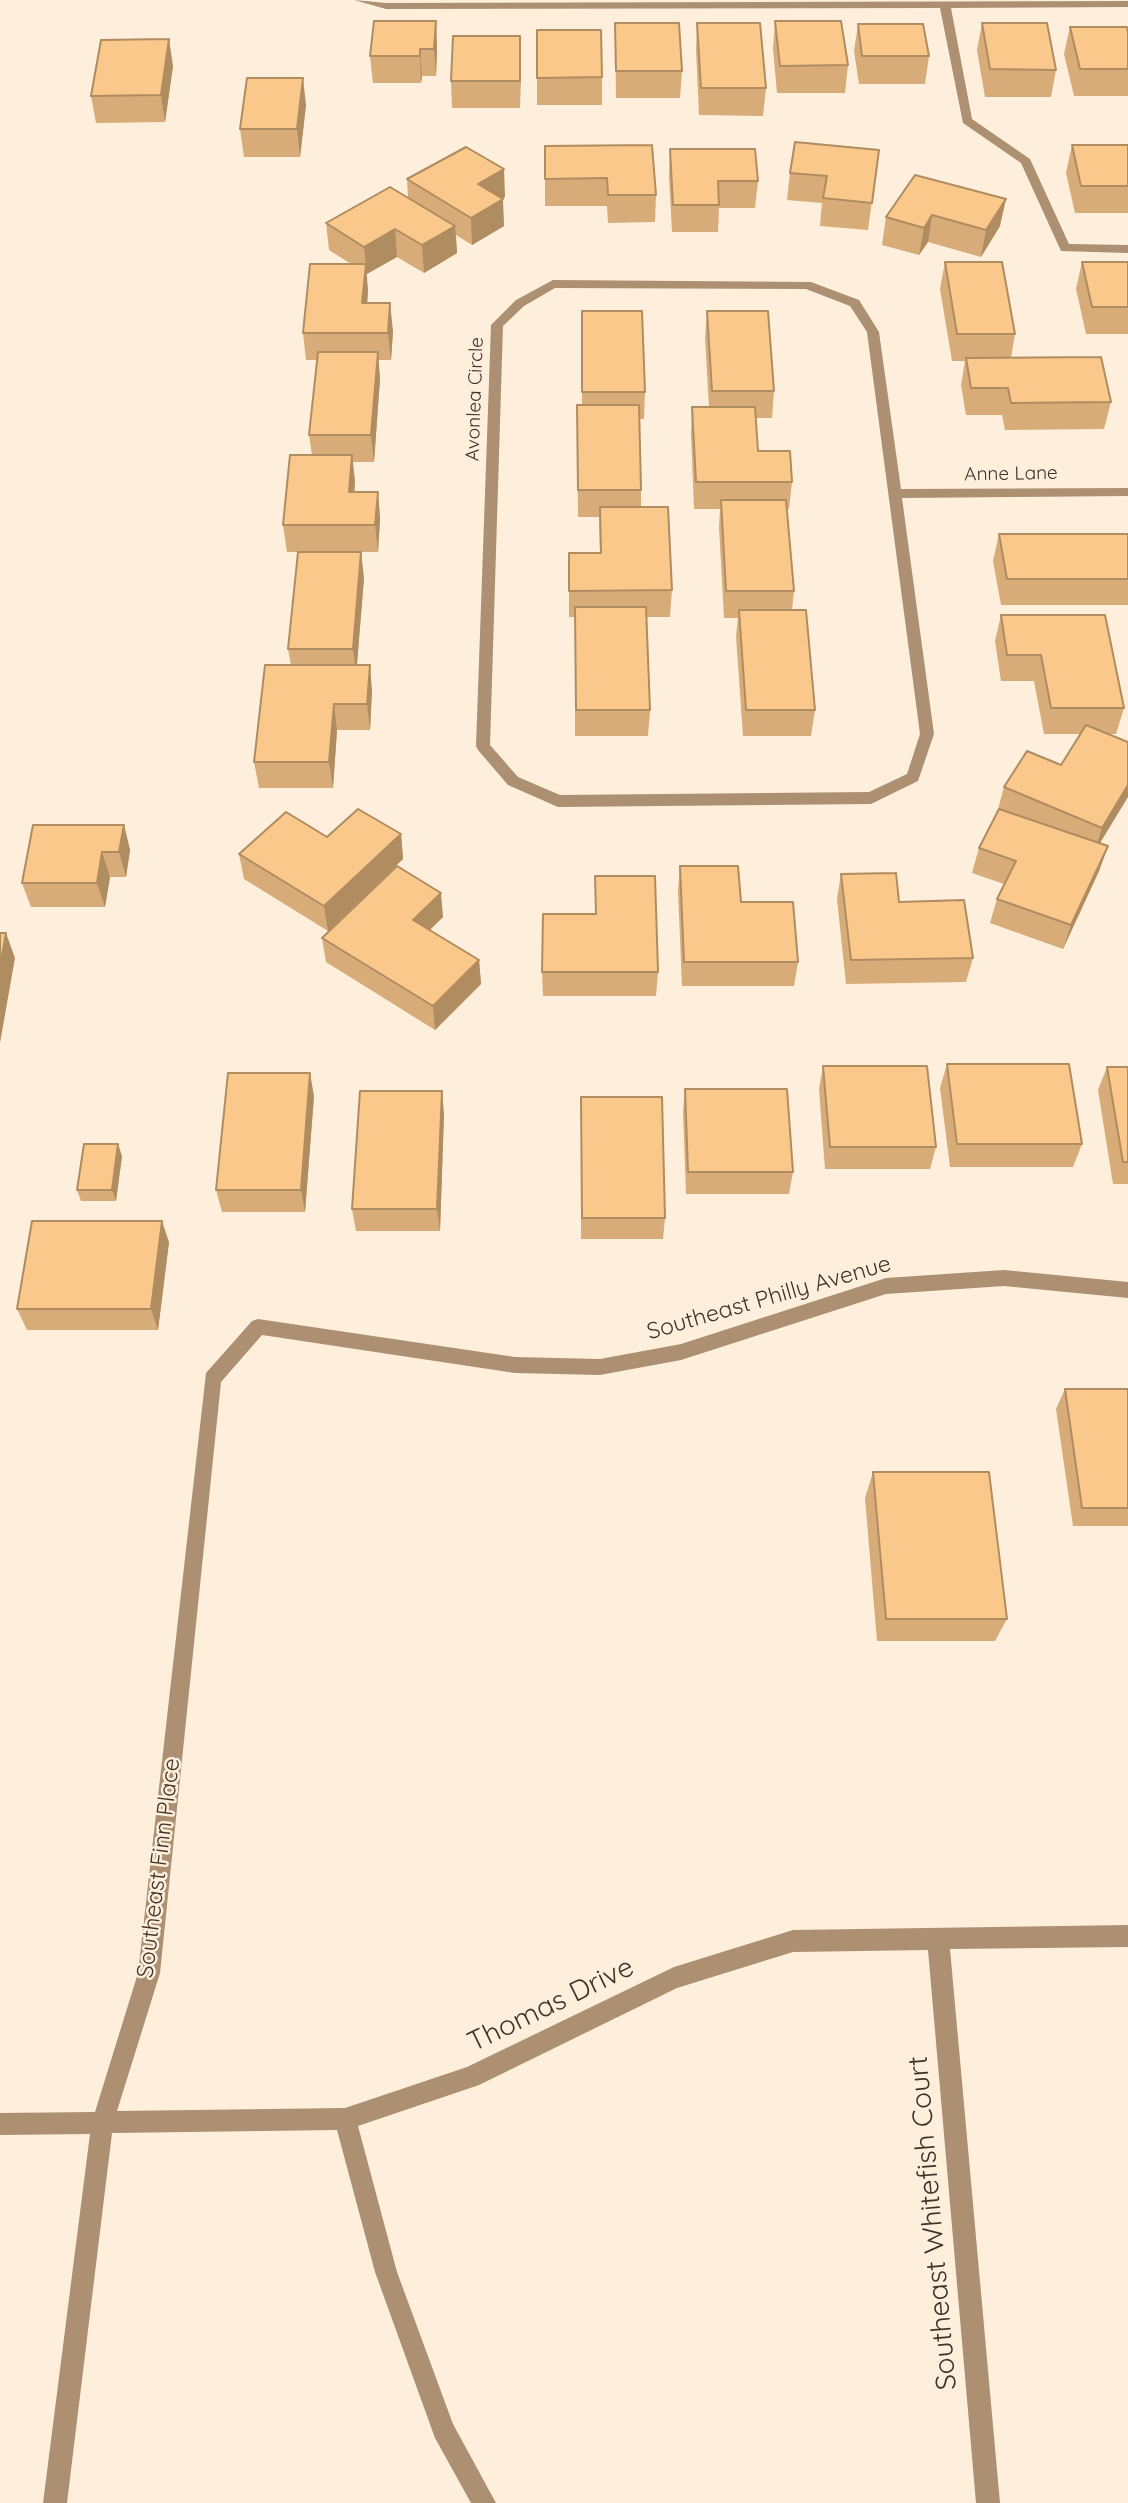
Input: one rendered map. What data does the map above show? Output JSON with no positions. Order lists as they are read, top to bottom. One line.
{"streets":{"street":["Avonlea Circle","Anne Lane","Southeast Philly Avenue","Southeast Finn Place","Thomas Drive","Southeast Whitefish Court"]},"crossings":[["Avonlea Circle","Anne Lane"],["Southeast Philly Avenue","Southeast Finn Place"],["Southeast Finn Place","Thomas Drive"],["Thomas Drive","Southeast Whitefish Court"]]}
